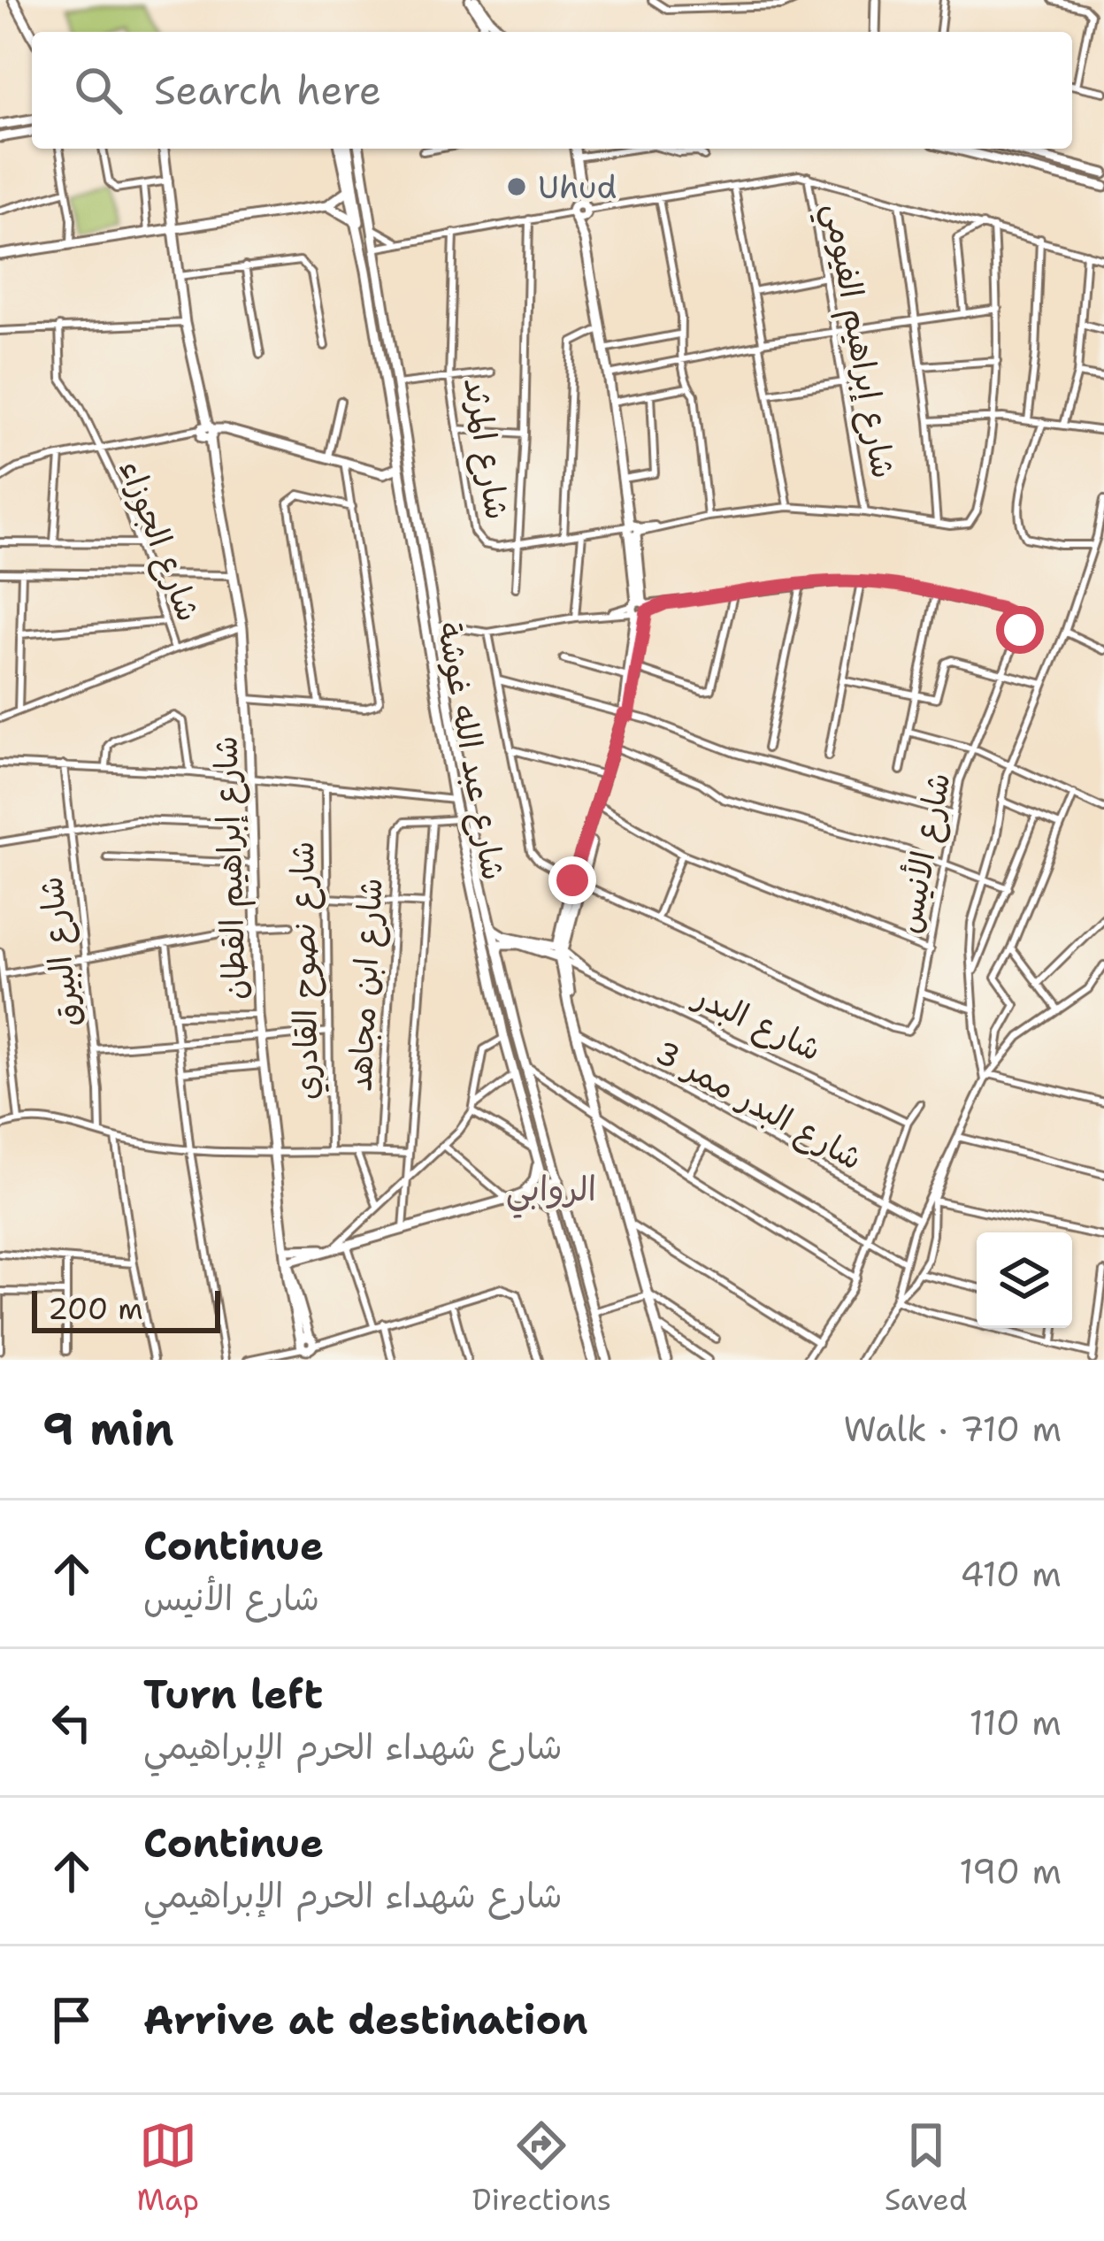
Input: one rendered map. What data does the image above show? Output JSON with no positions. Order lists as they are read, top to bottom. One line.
{"streets":{"street":["شارع إبراهيم الفيومي","شارع المرثد","شارع الجوزاء","شارع عبد الله غوشة","شارع الأنيس","شارع إبراهيم القطان","شارع البيرق","شارع نصوح القادري","شارع ابن مجاهد","شارع البدر","شارع البدر ممر 3"]},"crossings":[["شارع إبراهيم الفيومي","شارع المرثد"],["شارع عبد الله غوشة","شارع الأنيس"]],"districts":["الروابي"],"places":["Uhud"],"scale_bar":"200 m","page":{"search":"Search here","scale":"200 m","heading":["9 min","Walk · 710 m"],"list":[["Continue","شارع الأنيس","410 m"],["Turn left","شارع شهداء الحرم الإبراهيمي","110 m"],["Continue","شارع شهداء الحرم الإبراهيمي","190 m"],"Arrive at destination"],"nav":["Map","Directions","Saved"]}}
